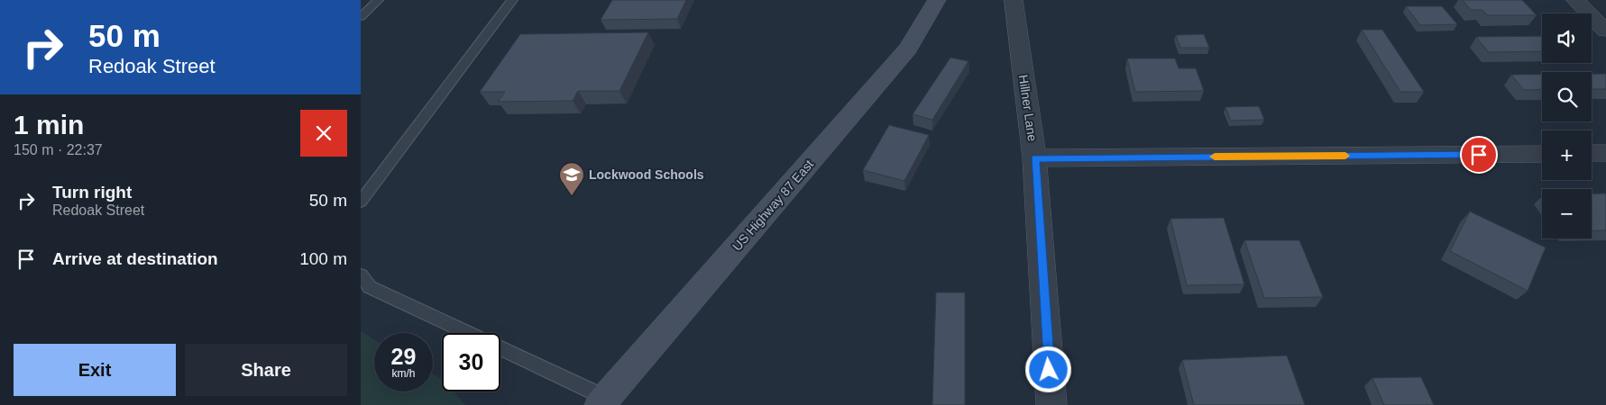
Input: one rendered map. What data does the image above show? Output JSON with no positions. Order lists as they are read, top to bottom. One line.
{"streets":{"street":["Hillner Lane","US Highway 87 East"]},"places":{"school or university":["Lockwood Schools"]},"page":{"turn":["50 m","Redoak Street"],"map_buttons":["+","−"],"heading":["1 min","150 m · 22:37"],"list":[{"name":"Turn right","note":"Redoak Street","value":"50 m"},{"name":"Arrive at destination","value":"100 m"}],"speed":"29 km/h","limit":"30","buttons":["Exit","Share"]}}
